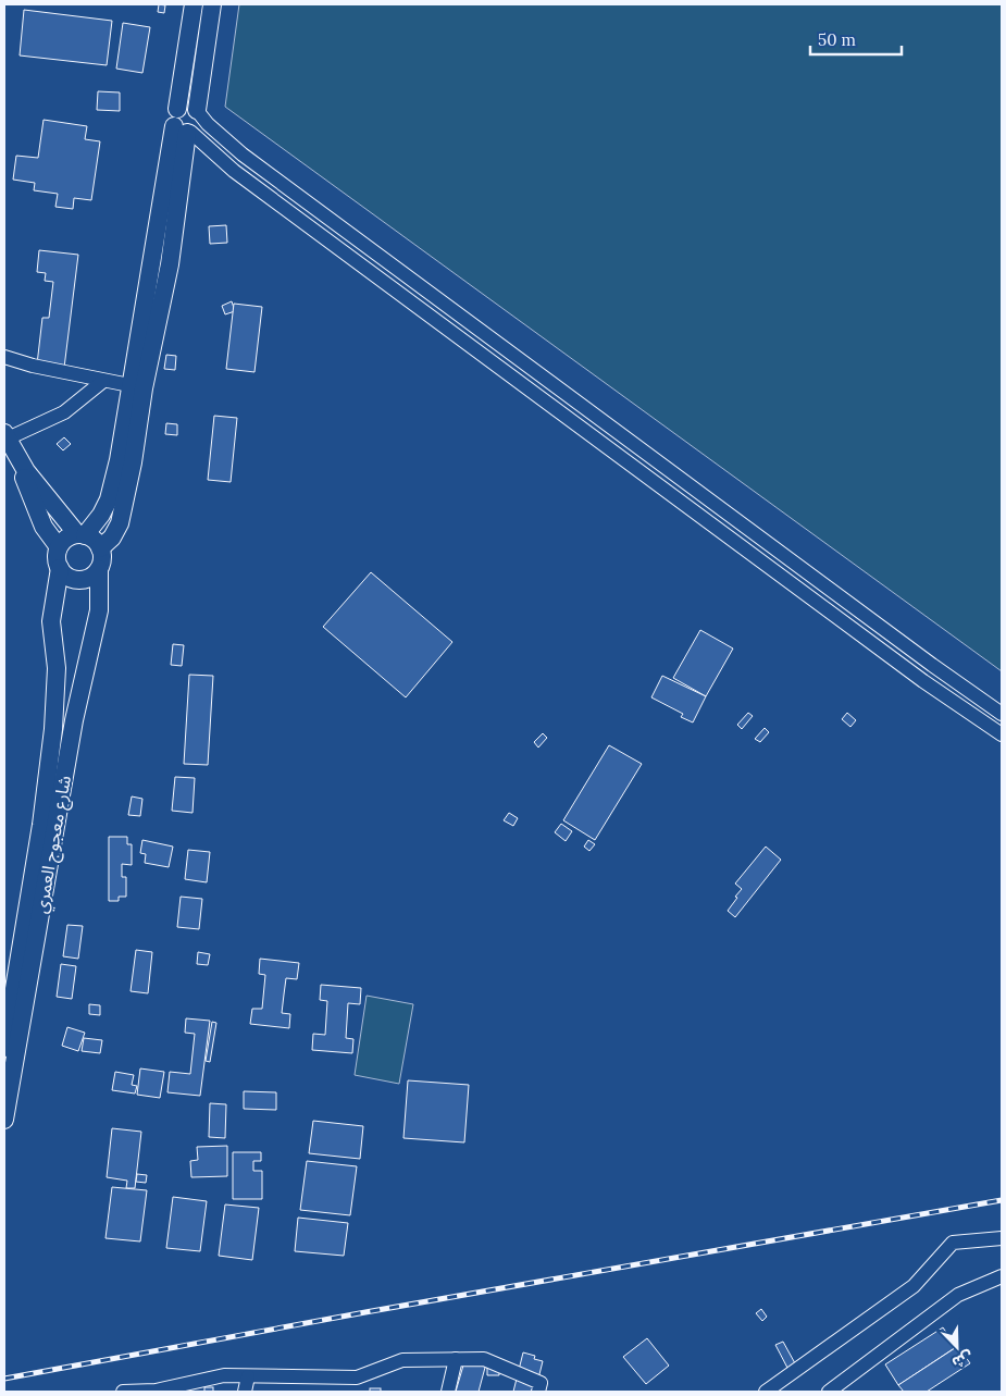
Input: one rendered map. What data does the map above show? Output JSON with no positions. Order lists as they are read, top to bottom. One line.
{"streets":{"main road":["شارع معجوج العمري"]},"scale_bar":"50 m","north":"bottom right"}
